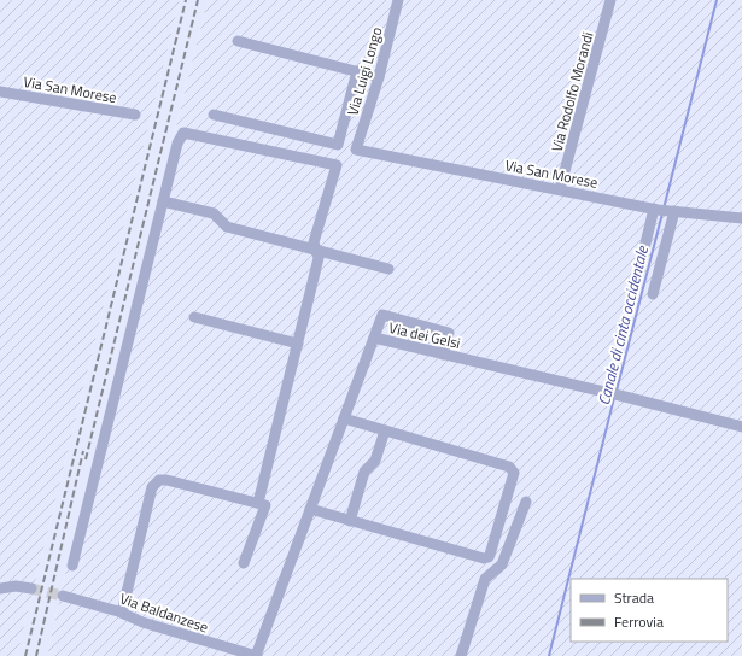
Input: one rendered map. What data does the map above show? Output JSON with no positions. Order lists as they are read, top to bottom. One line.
{"streets":{"street":["Via Luigi Longo","Via San Morese","Via Rodolfo Morandi","Via dei Gelsi","Via Baldanzese"]},"crossings":[["Via Luigi Longo","Via San Morese"],["Via San Morese","Via Rodolfo Morandi"],["Via dei Gelsi","Via Baldanzese"]],"water":["Canale di cinta occidentale"],"legend":["Strada","Ferrovia"]}
